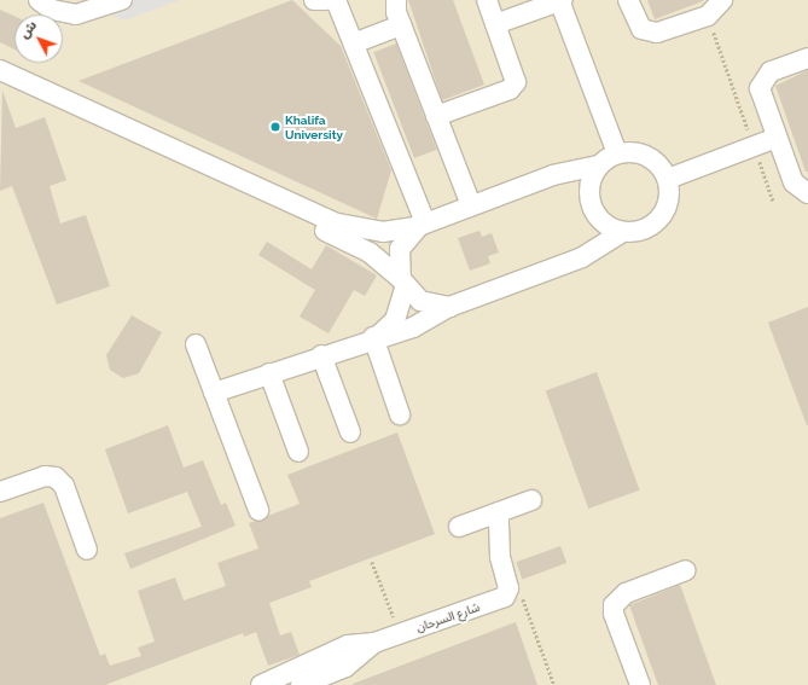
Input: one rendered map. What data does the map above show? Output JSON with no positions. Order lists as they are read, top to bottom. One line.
{"streets":{"street":["شارع السرحان"]},"places":["Khalifa University"],"north":"top left"}
